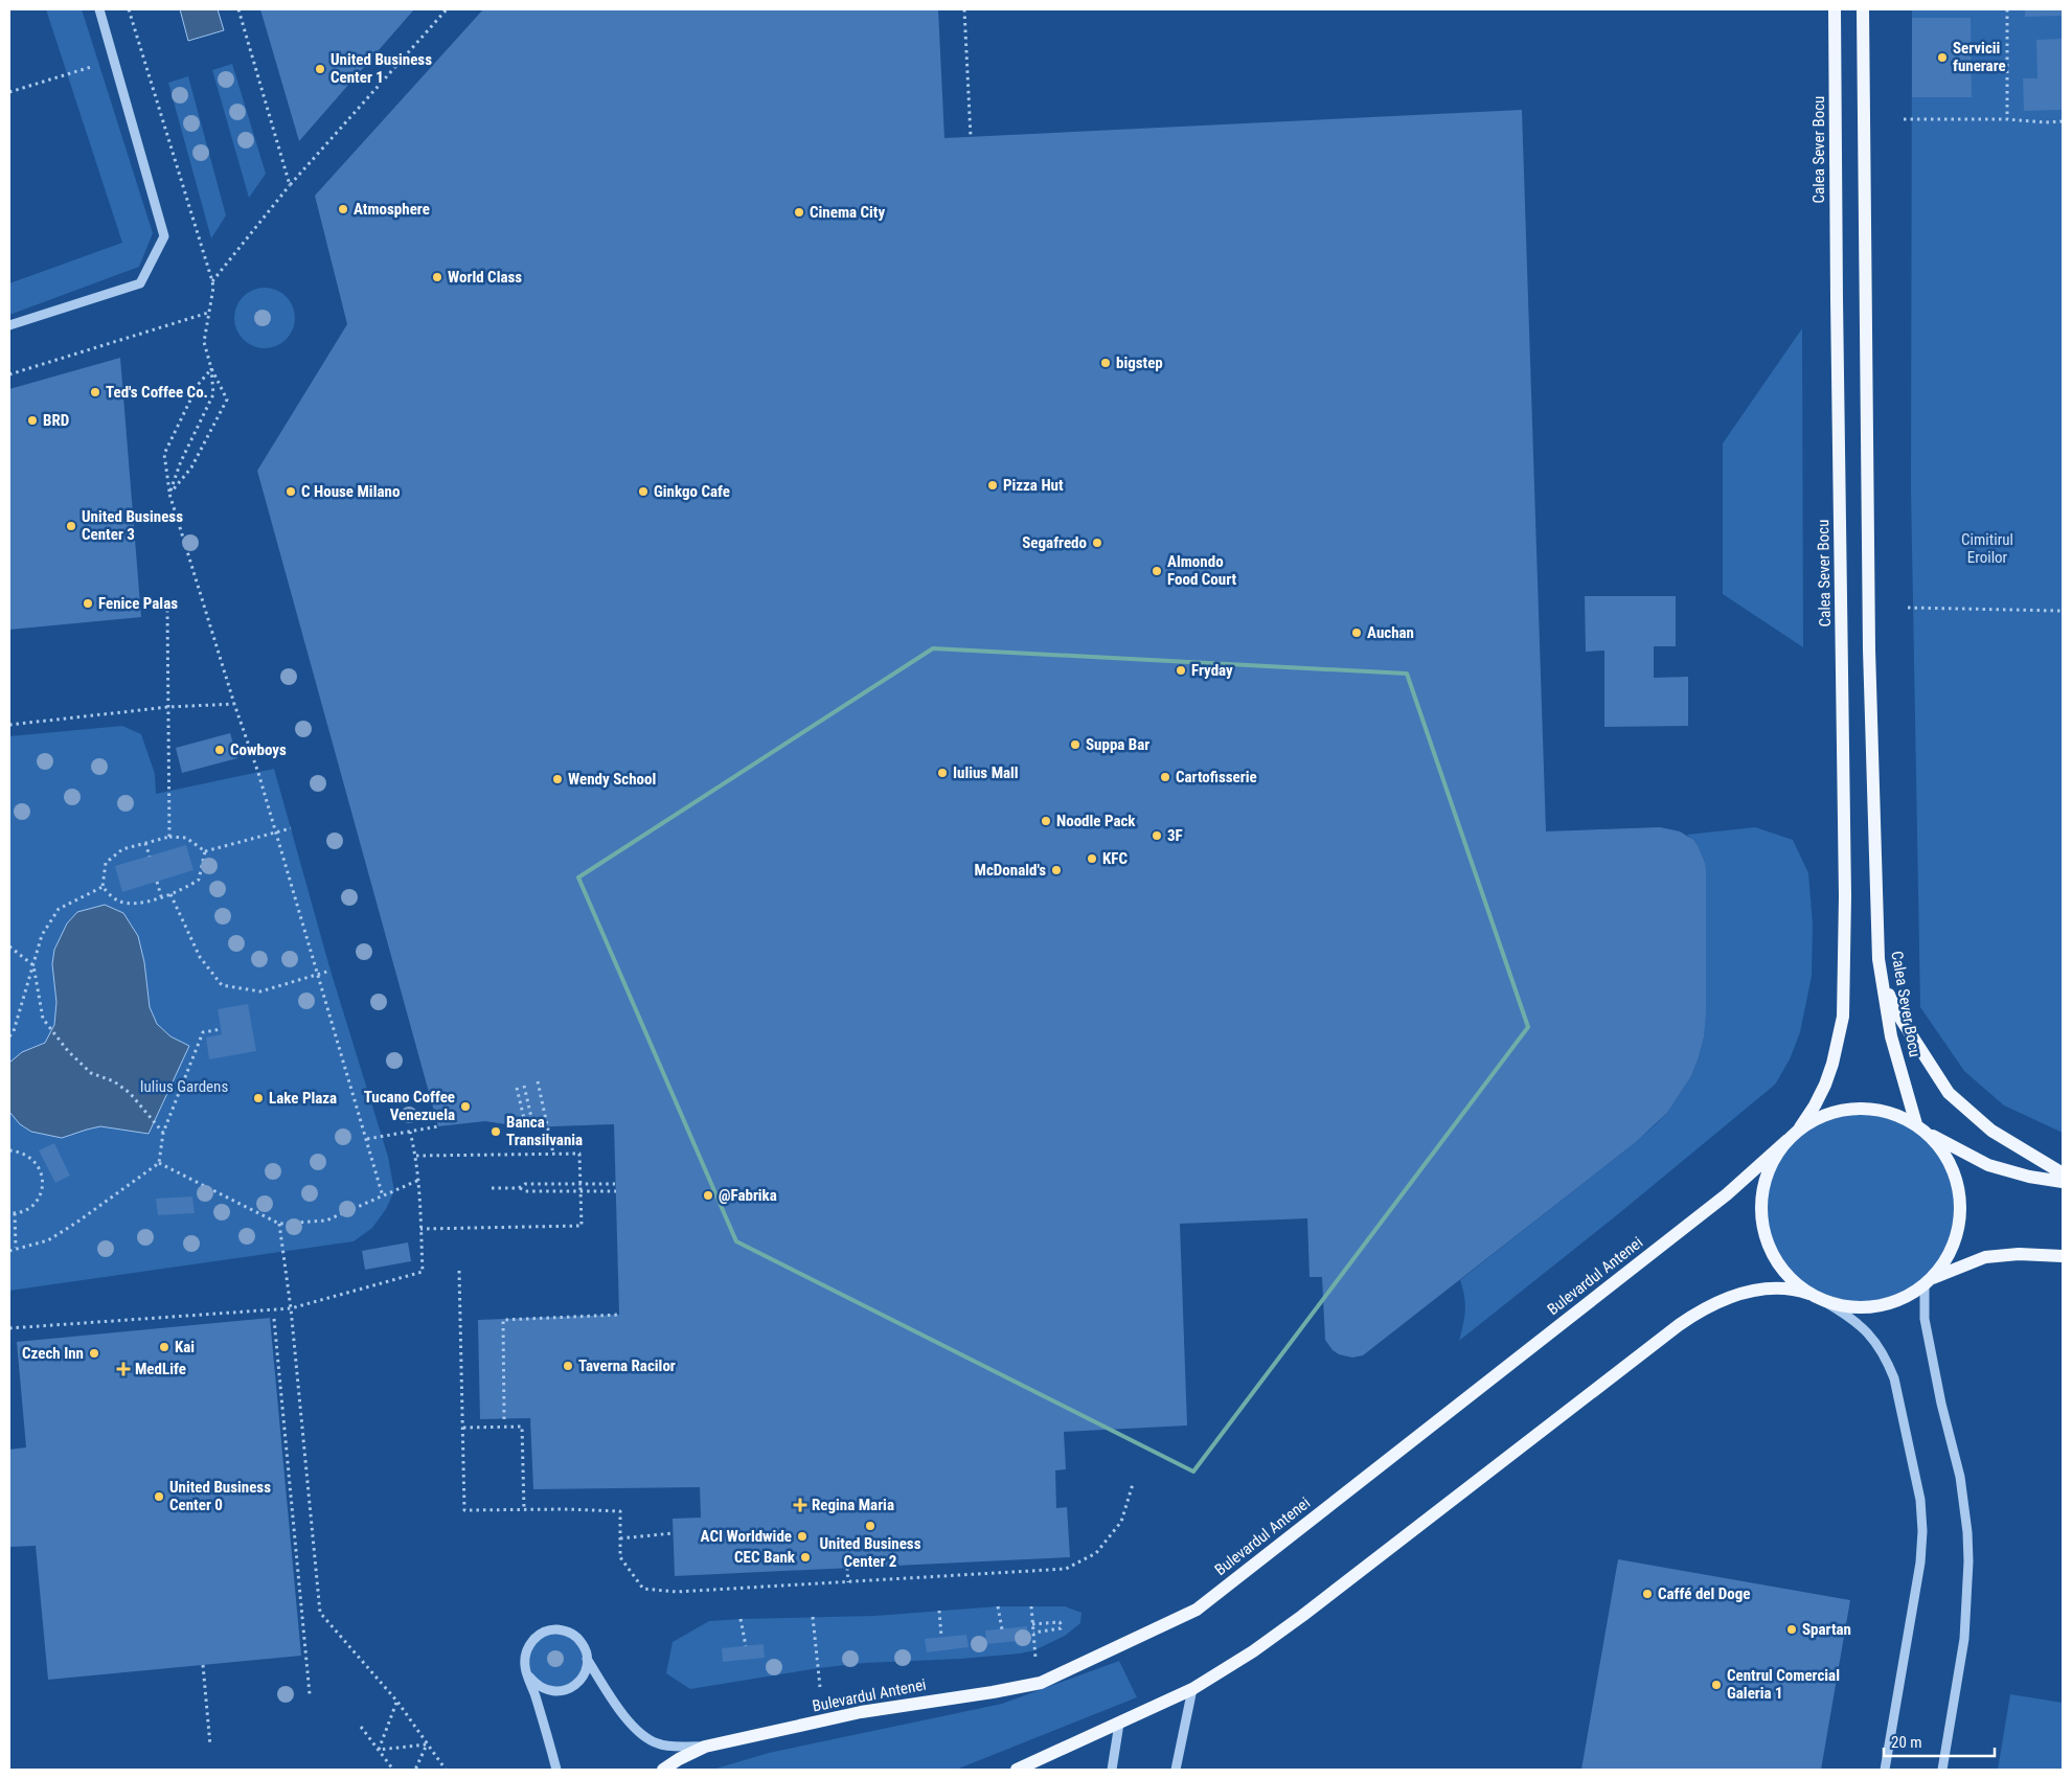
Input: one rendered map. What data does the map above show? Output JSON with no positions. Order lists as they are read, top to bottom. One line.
{"streets":{"main road":["Calea Sever Bocu","Bulevardul Antenei"]},"parks":["Cimitirul Eroilor","Iulius Gardens"],"places":{"other":["Servicii funerare","United Business Center 1","Atmosphere","Cinema City","World Class","bigstep","Ted's Coffee Co.","BRD","Pizza Hut","C House Milano","Ginkgo Cafe","United Business Center 3","Segafredo","Almondo Food Court","Fenice Palas","Auchan","Fryday","Suppa Bar","Cowboys","Iulius Mall","Cartofisserie","Wendy School","Noodle Pack","3F","KFC","McDonald's","Lake Plaza","Tucano Coffee Venezuela","Banca Transilvania","@Fabrika","Kai","Czech Inn","Taverna Racilor","United Business Center 0","United Business Center 2","ACI Worldwide","CEC Bank","Caffé del Doge","Spartan","Centrul Comercial Galeria 1"],"health":["MedLife","Regina Maria"]},"scale_bar":"20 m"}
